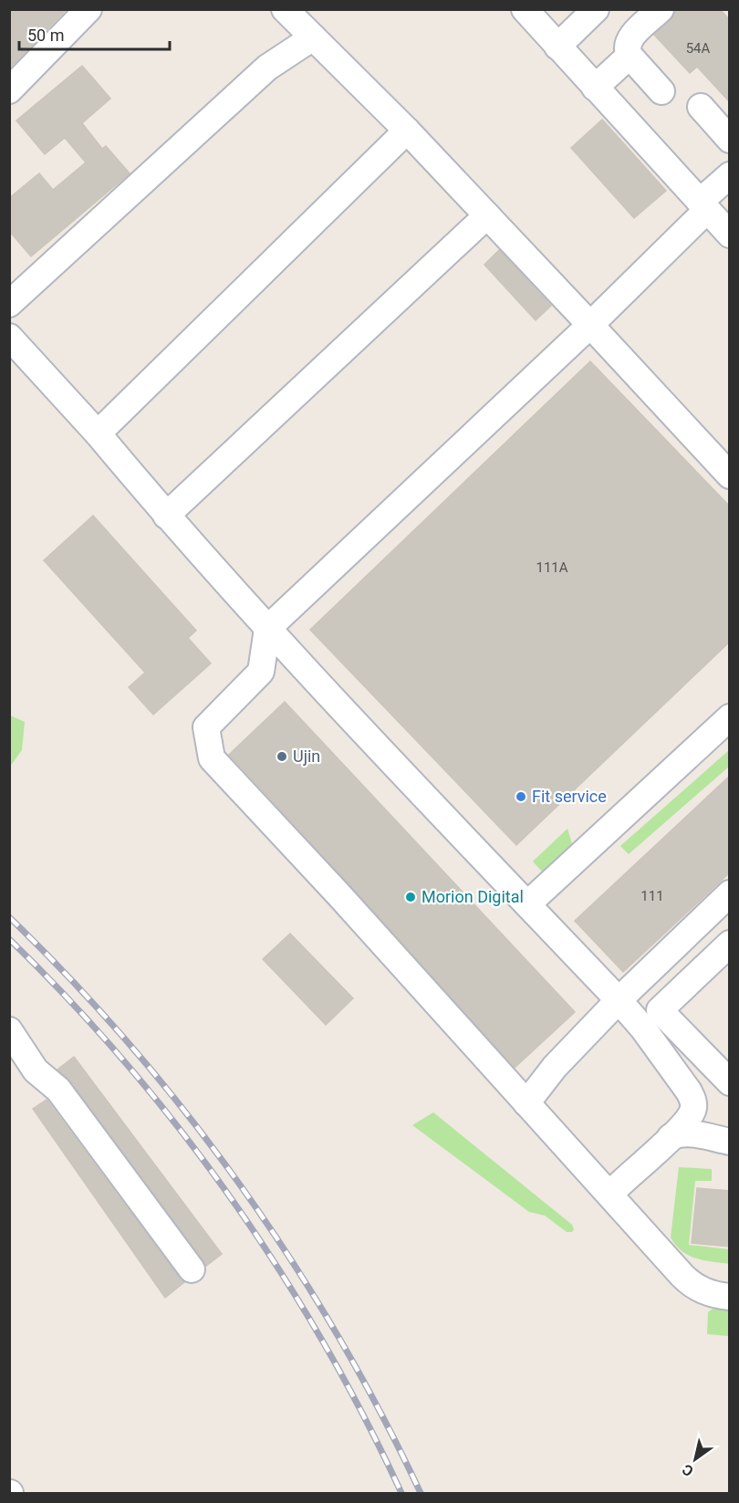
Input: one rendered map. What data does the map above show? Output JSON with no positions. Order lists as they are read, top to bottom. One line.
{"places":["Ujin","Fit service","Morion Digital"],"house_numbers":["54А","111А","111"],"scale_bar":"50 m","north":"bottom left"}
